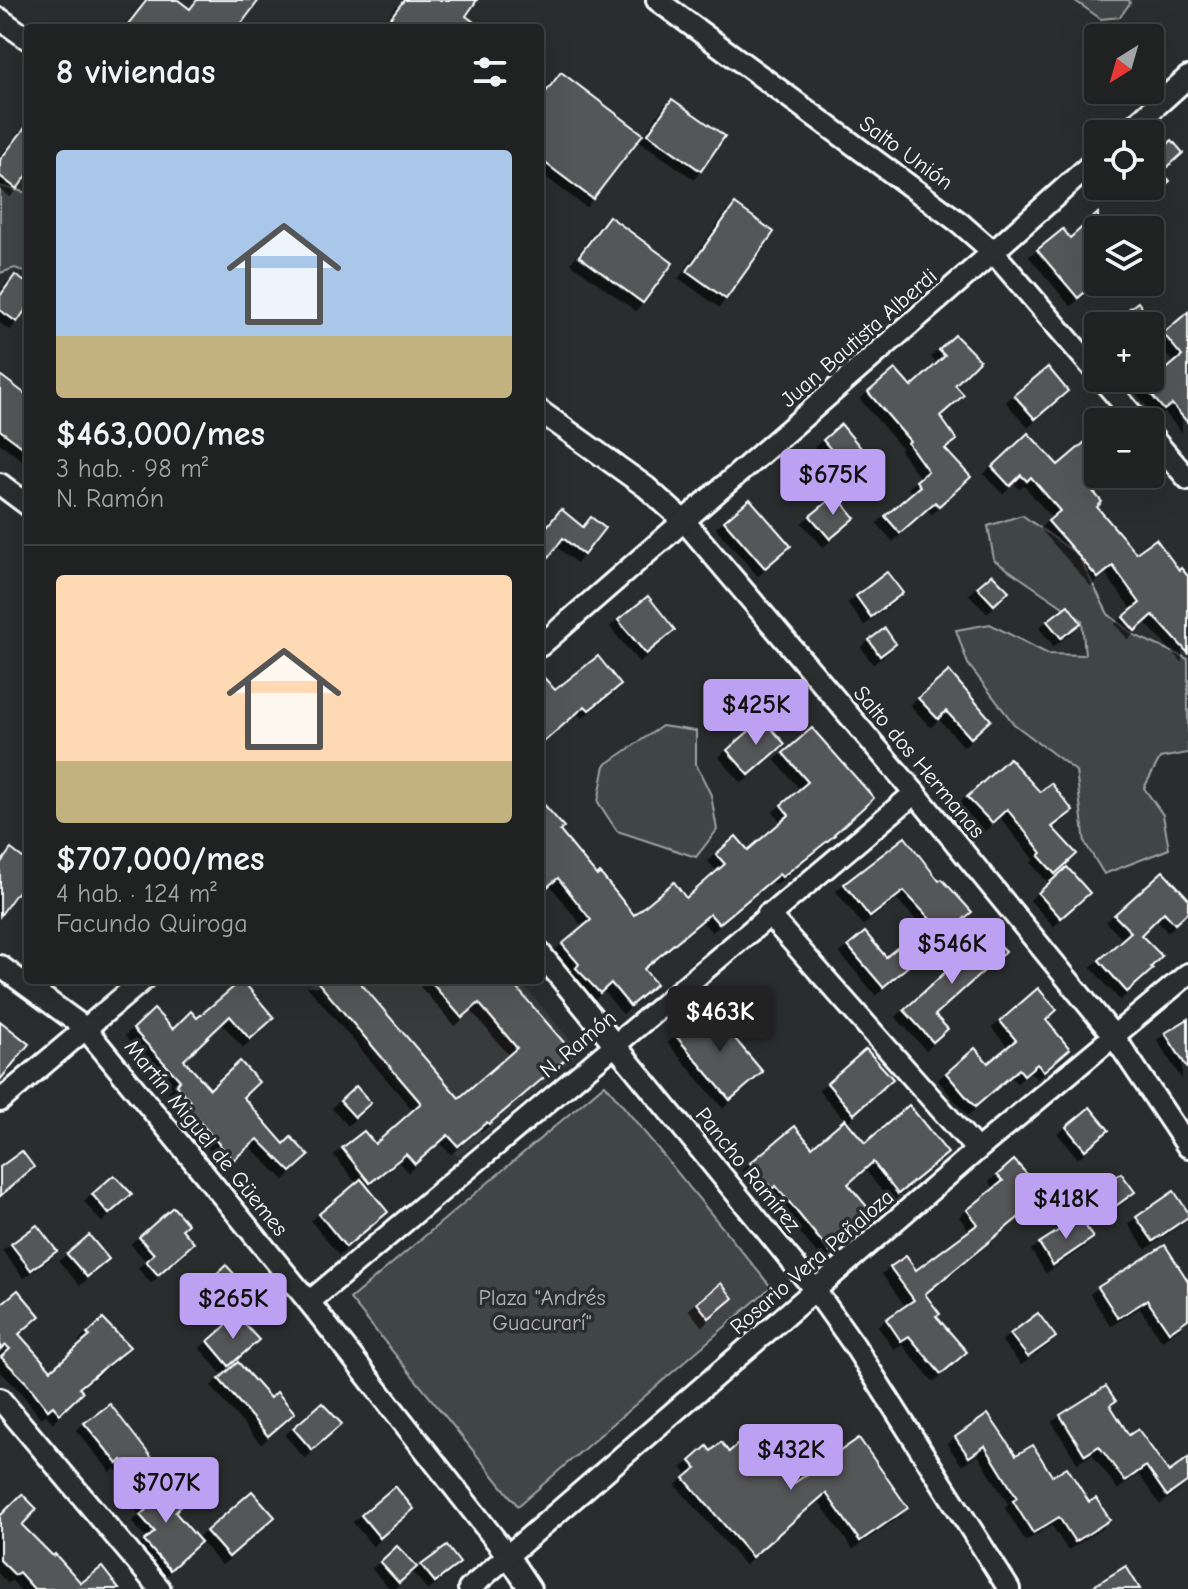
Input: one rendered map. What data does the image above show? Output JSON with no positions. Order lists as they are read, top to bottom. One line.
{"streets":{"street":["Salto Unión","Juan Bautista Alberdi","Salto dos Hermanas","N. Ramón","Martín Miguel de Güemes","Pancho Ramírez","Rosario Vera Peñaloza"]},"crossings":[["Salto Unión","Juan Bautista Alberdi"],["Juan Bautista Alberdi","Salto dos Hermanas"],["Salto dos Hermanas","N. Ramón"],["Salto dos Hermanas","Rosario Vera Peñaloza"],["N. Ramón","Martín Miguel de Güemes"],["N. Ramón","Pancho Ramírez"],["Martín Miguel de Güemes","Rosario Vera Peñaloza"],["Pancho Ramírez","Rosario Vera Peñaloza"]],"parks":["Plaza \"Andrés Guacurarí\""],"north":"bottom left","page":{"map_buttons":["+","−"],"heading":"8 viviendas","list":[{"name":"$463,000/mes","note":"3 hab. · 98 m² · N. Ramón"},{"name":"$707,000/mes","note":"4 hab. · 124 m² · Facundo Quiroga"}],"price":["$675K","$425K","$546K","$463K","$418K","$265K","$432K","$707K"]}}
